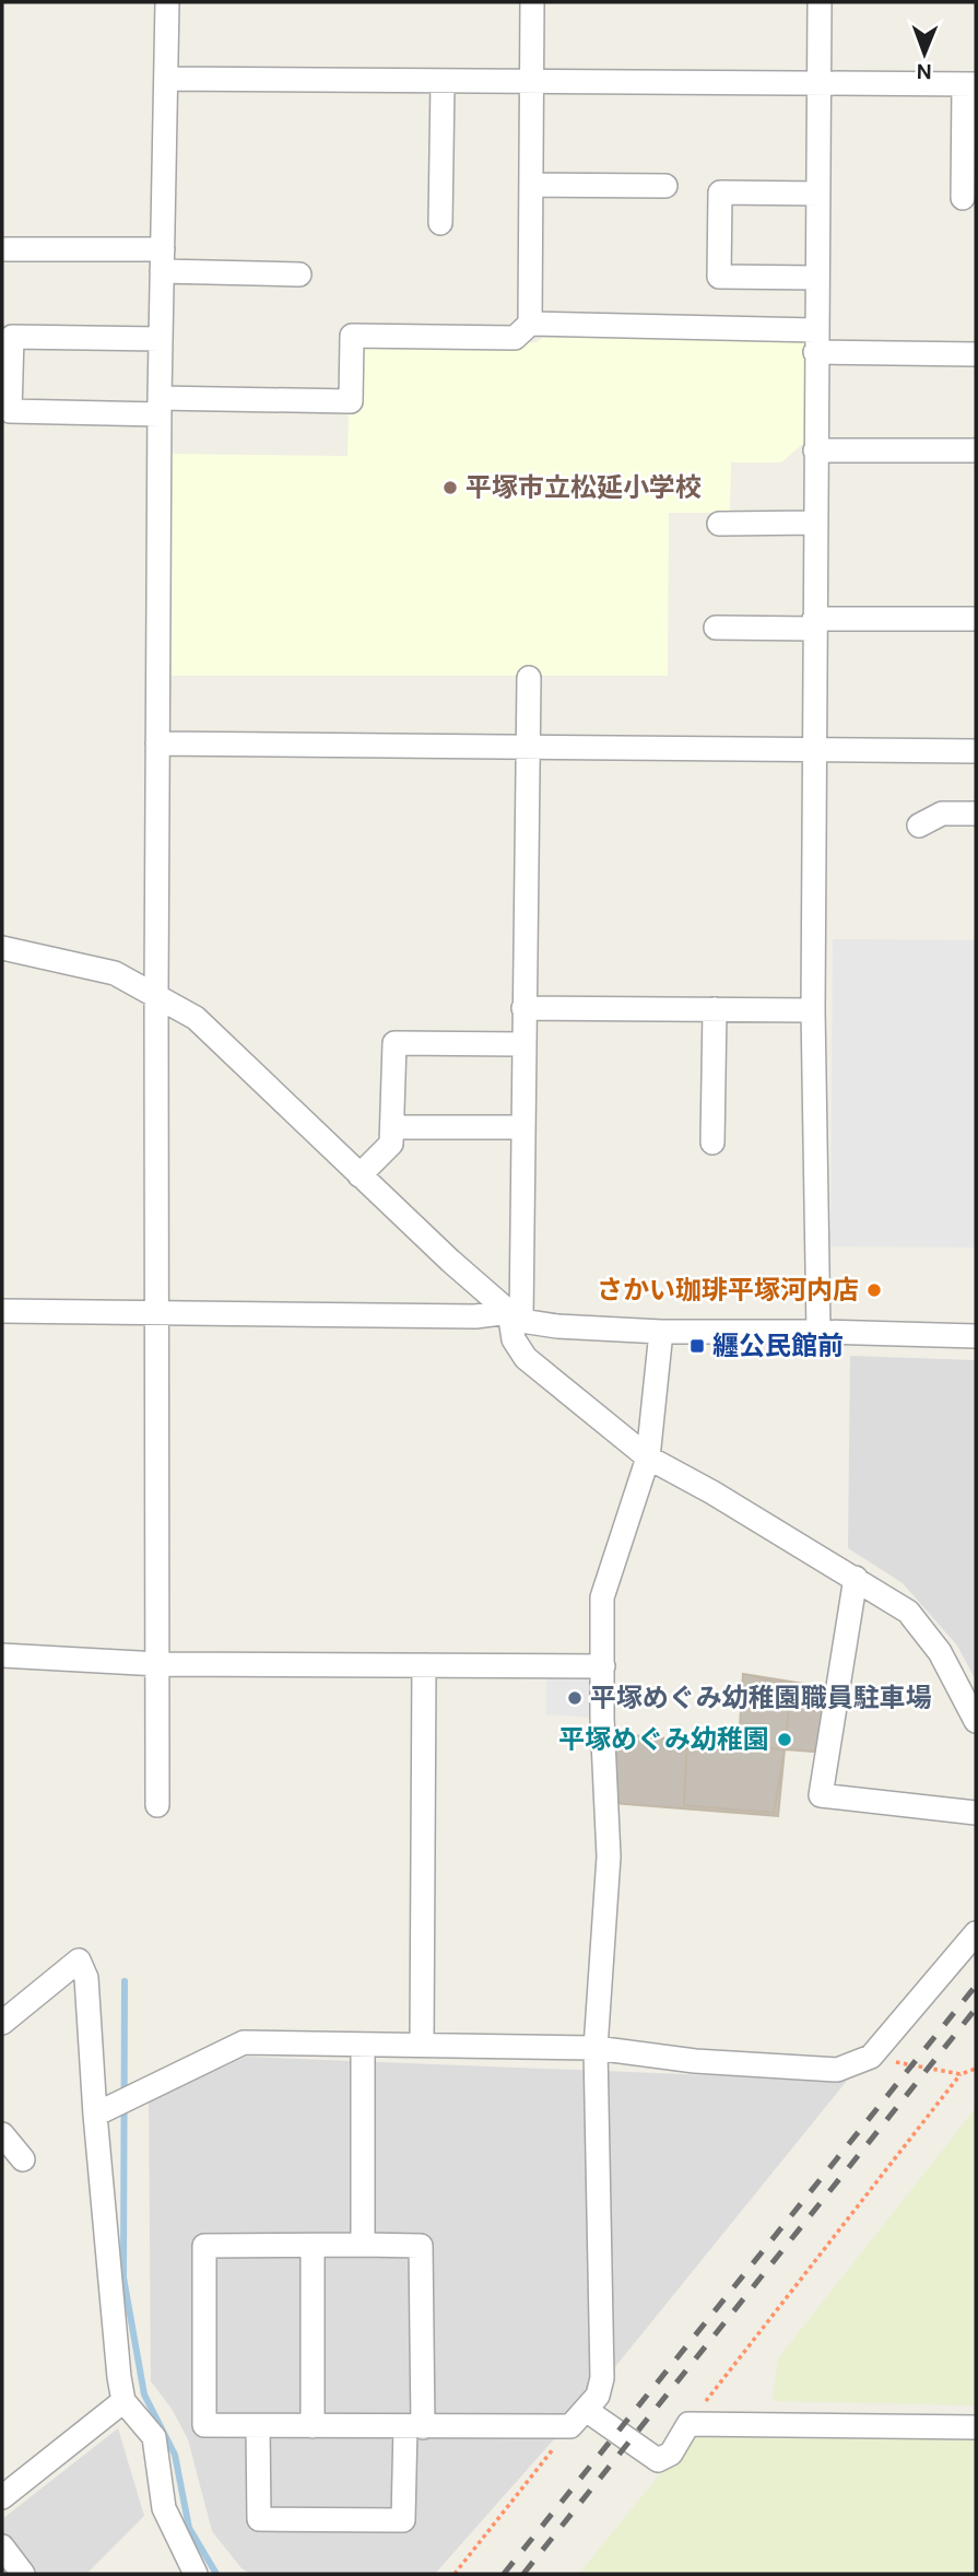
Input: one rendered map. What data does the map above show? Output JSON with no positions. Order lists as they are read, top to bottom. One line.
{"places":{"other":["平塚市立松延小学校","さかい珈琲平塚河内店","平塚めぐみ幼稚園職員駐車場","平塚めぐみ幼稚園"],"transit":["纒公民館前"]},"north":"bottom"}
